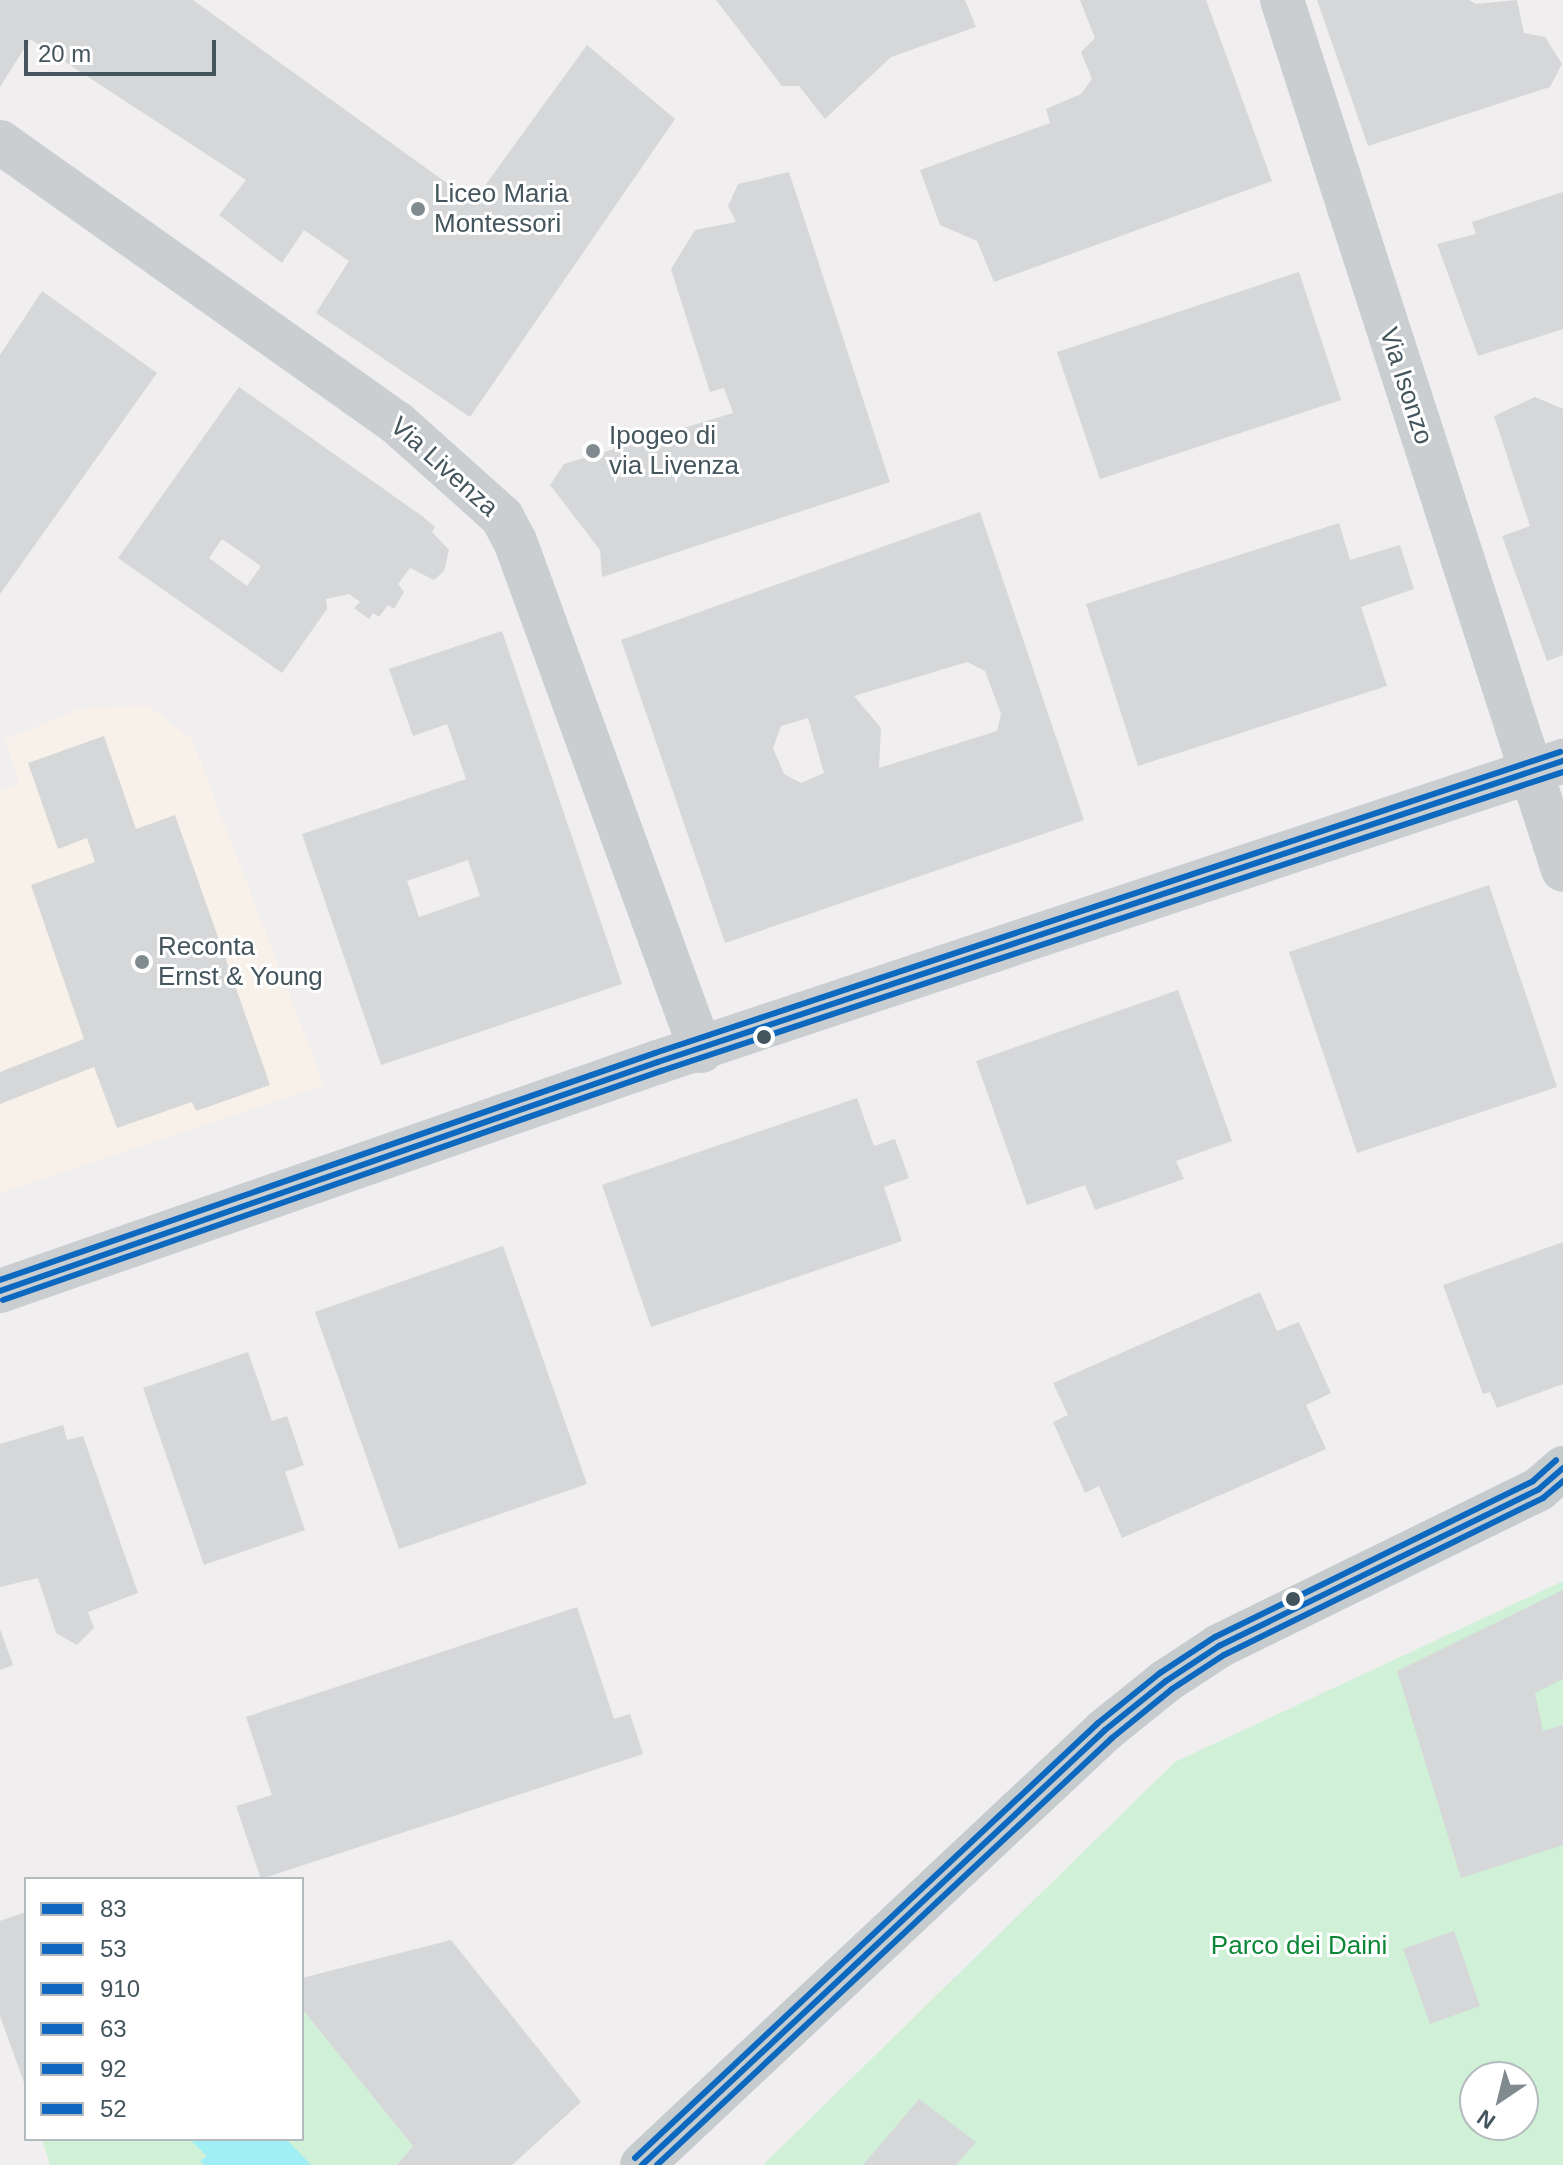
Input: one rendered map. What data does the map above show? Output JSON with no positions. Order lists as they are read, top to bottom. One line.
{"streets":{"street":["Via Isonzo","Via Livenza"]},"parks":["Parco dei Daini"],"places":["Liceo Maria Montessori","Ipogeo di via Livenza","Reconta Ernst & Young"],"lines":["transit line 92","transit line 83","transit line 63","transit line 52","transit line 53","transit line 910"],"legend":["83","53","910","63","92","52"],"scale_bar":"20 m","north":"bottom left"}
